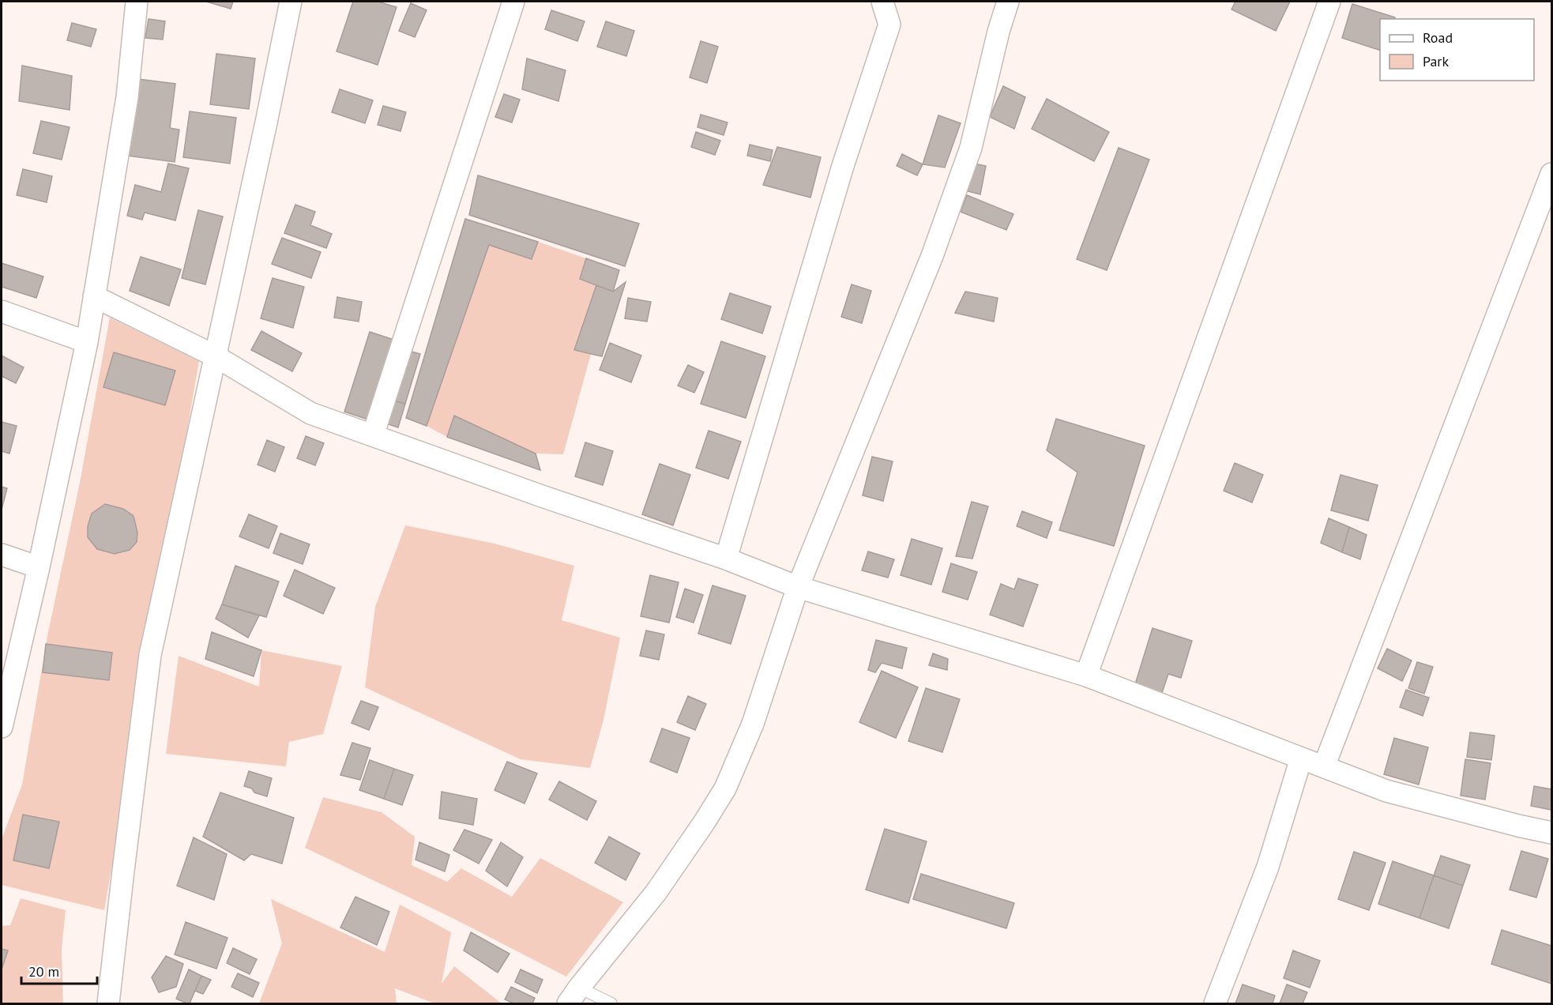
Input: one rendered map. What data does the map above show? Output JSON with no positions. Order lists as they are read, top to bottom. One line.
{"legend":["Road","Park"],"scale_bar":"20 m"}
